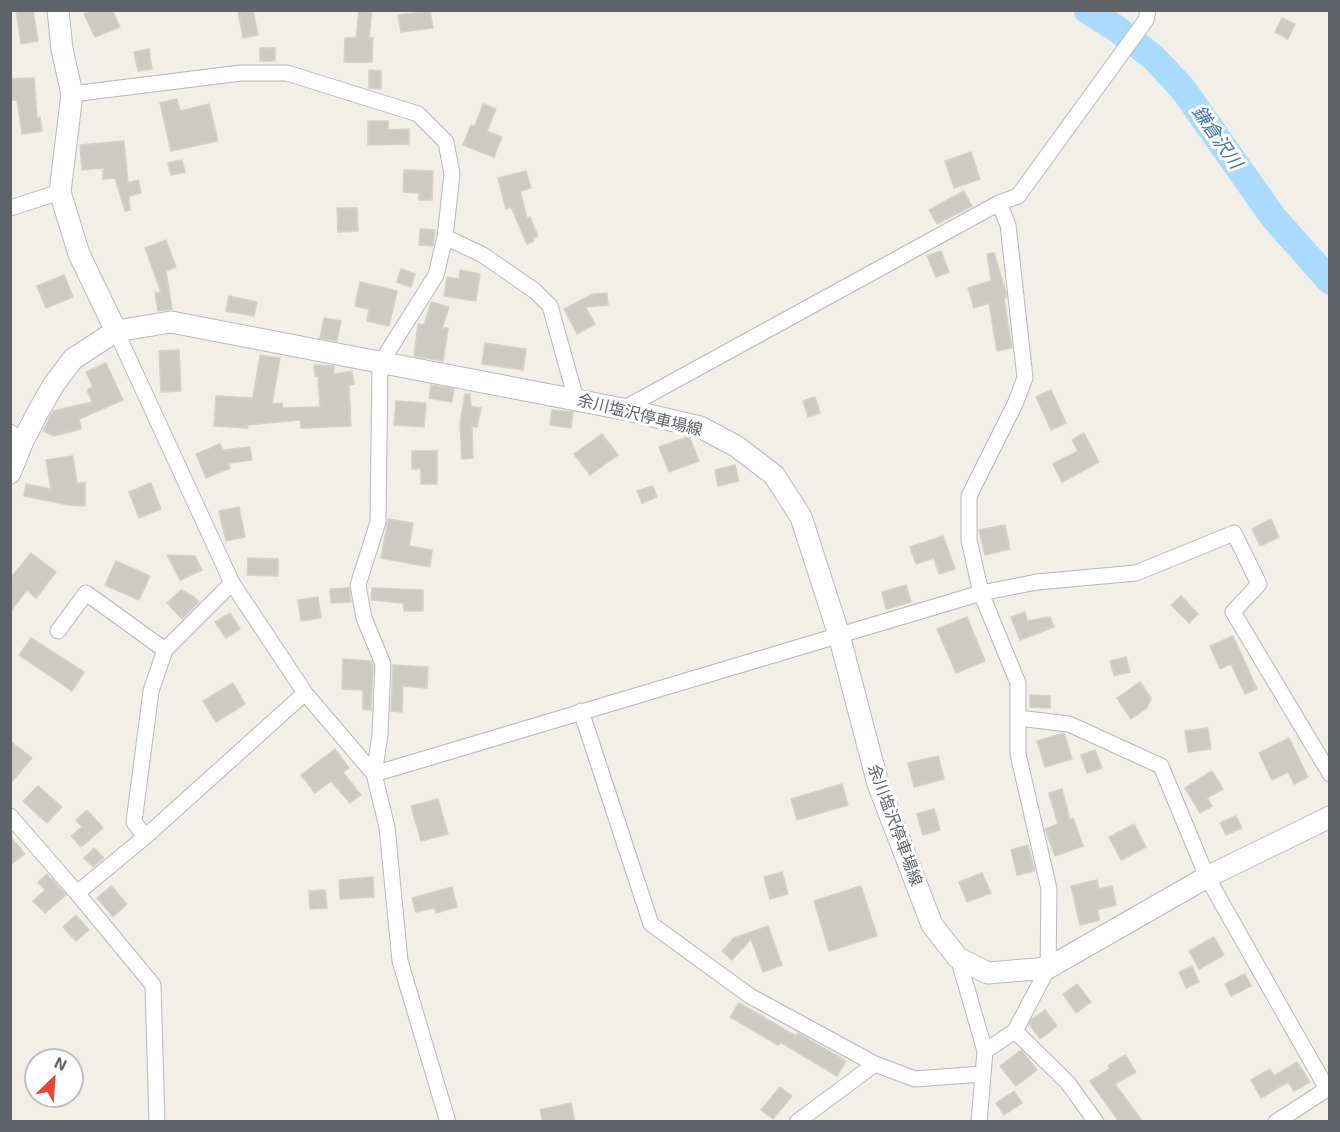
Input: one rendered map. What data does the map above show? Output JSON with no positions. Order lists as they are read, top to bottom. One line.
{"streets":{"main road":["余川塩沢停車場線"]},"water":["鎌倉沢川"],"north":"top right"}
